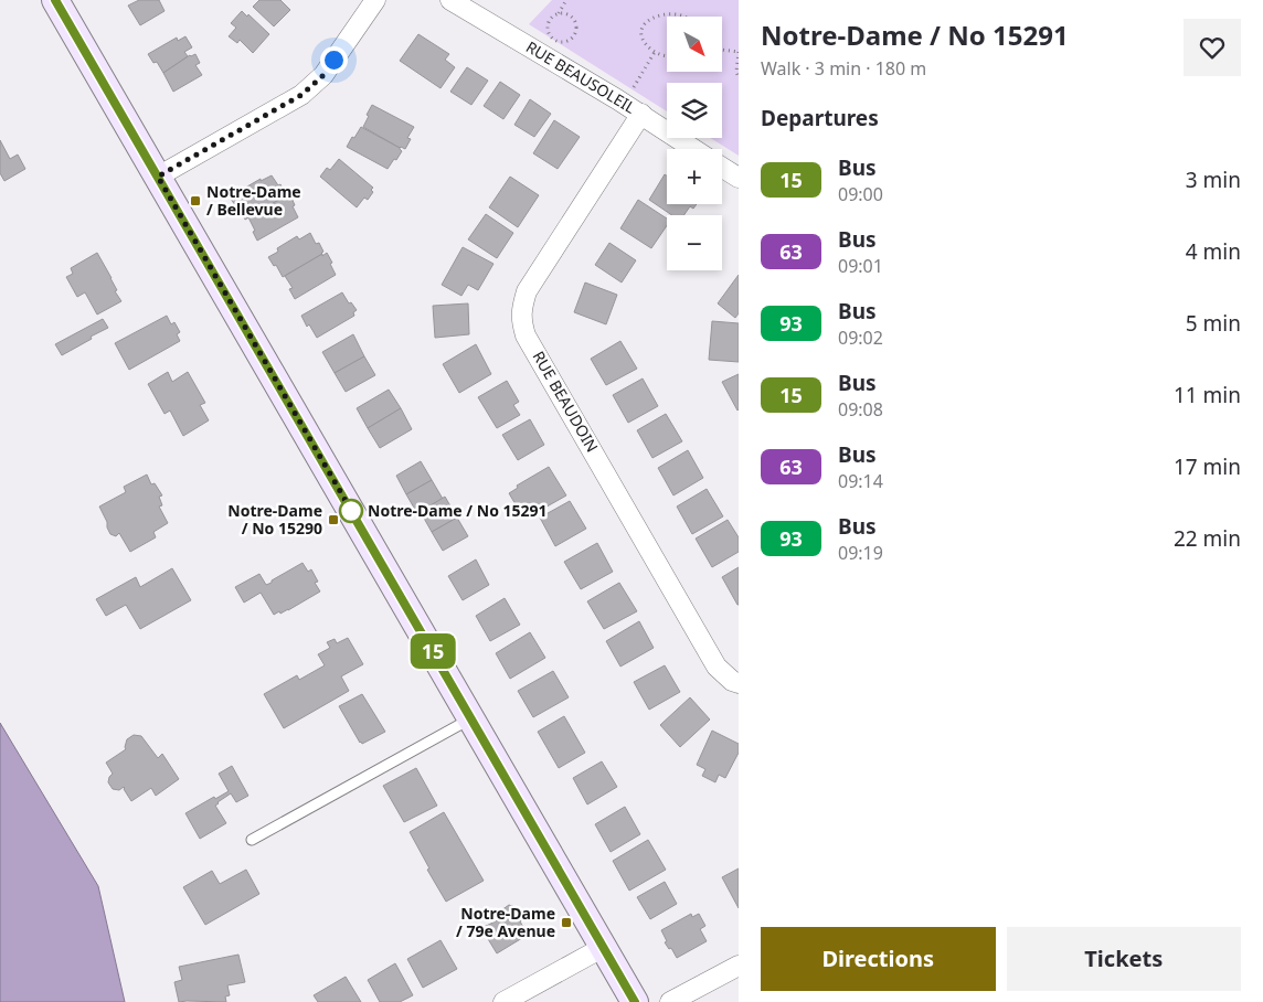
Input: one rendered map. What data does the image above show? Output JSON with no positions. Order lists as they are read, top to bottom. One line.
{"streets":{"street":["RUE BEAUSOLEIL","RUE BEAUDOIN"]},"crossings":[["RUE BEAUSOLEIL","RUE BEAUDOIN"]],"places":{"transit":["Notre-Dame / Bellevue","Notre-Dame / No 15290","Notre-Dame / 79e Avenue"],"other":["Notre-Dame / No 15291"]},"lines":["bus line 15"],"north":"bottom right","page":{"on_map":"15","heading":[["Notre-Dame / No 15291","Walk · 3 min · 180 m"],"Departures"],"map_buttons":["+","−"],"list":[{"mark":"15","name":"Bus","note":"09:00","value":"3 min"},{"mark":"63","name":"Bus","note":"09:01","value":"4 min"},{"mark":"93","name":"Bus","note":"09:02","value":"5 min"},{"mark":"15","name":"Bus","note":"09:08","value":"11 min"},{"mark":"63","name":"Bus","note":"09:14","value":"17 min"},{"mark":"93","name":"Bus","note":"09:19","value":"22 min"}],"buttons":["Directions","Tickets"]}}
